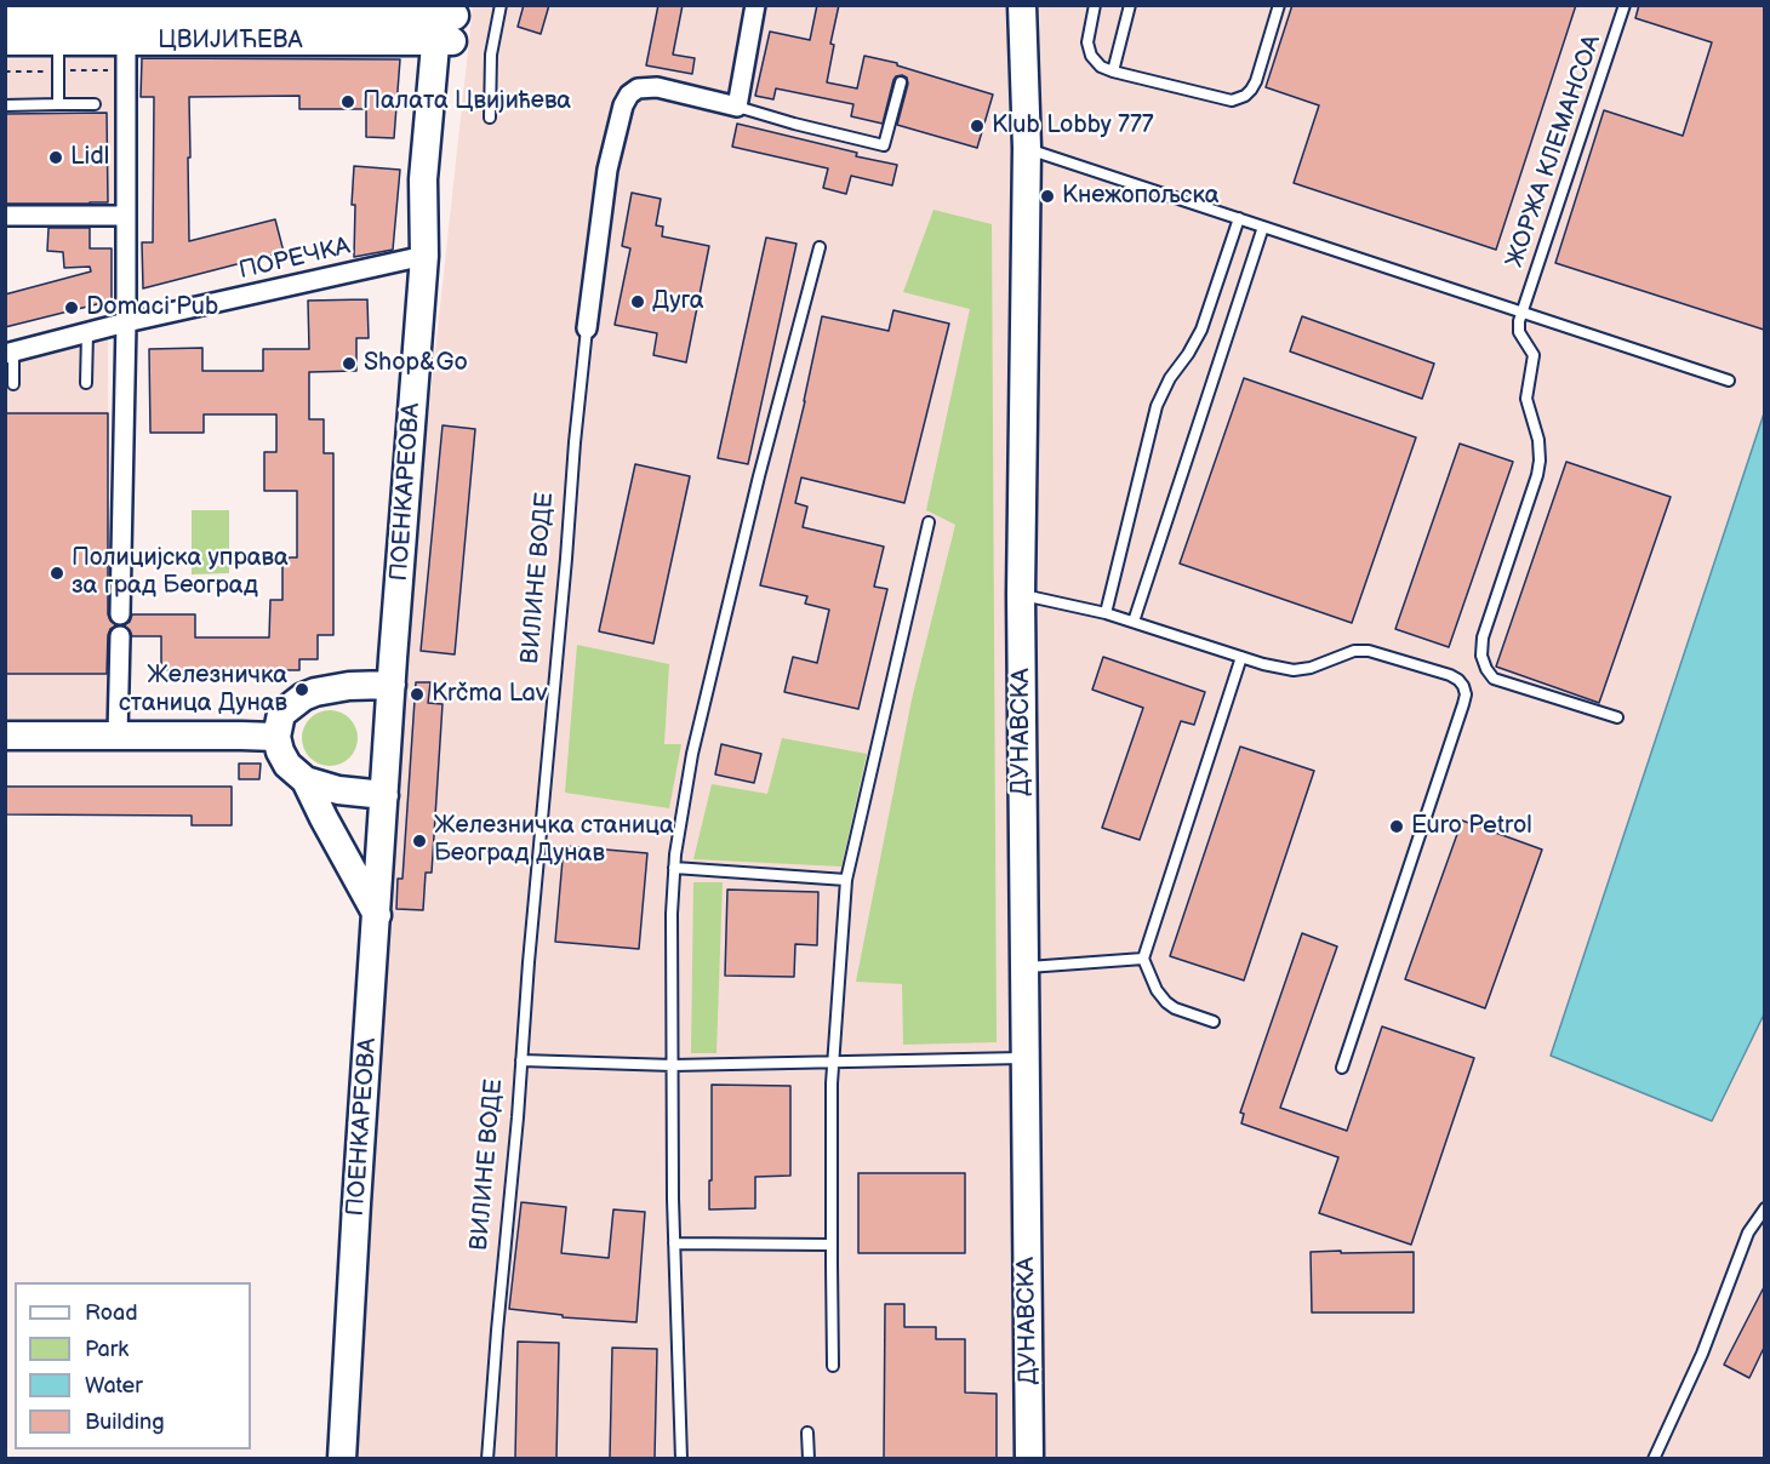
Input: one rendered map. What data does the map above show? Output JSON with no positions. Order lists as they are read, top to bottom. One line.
{"streets":{"street":["ЦВИЈИЋЕВА","ПОРЕЧКА","ПОЕНКАРЕОВА","ВИЛИНЕ ВОДЕ","ДУНАВСКА"],"lane":["ЖОРЖА КЛЕМАНСОА"]},"crossings":[["ЦВИЈИЋЕВА","ПОЕНКАРЕОВА"],["ПОРЕЧКА","ПОЕНКАРЕОВА"]],"places":["Палата Цвијићева","Klub Lobby 777","Lidl","Кнежопољска","Дуга","Domaci Pub","Shop&Go","Полицијска управа за град Београд","Железничка станица Дунав","Krčma Lav","Euro Petrol","Железничка станица Београд Дунав"],"legend":["Road","Park","Water","Building"]}
